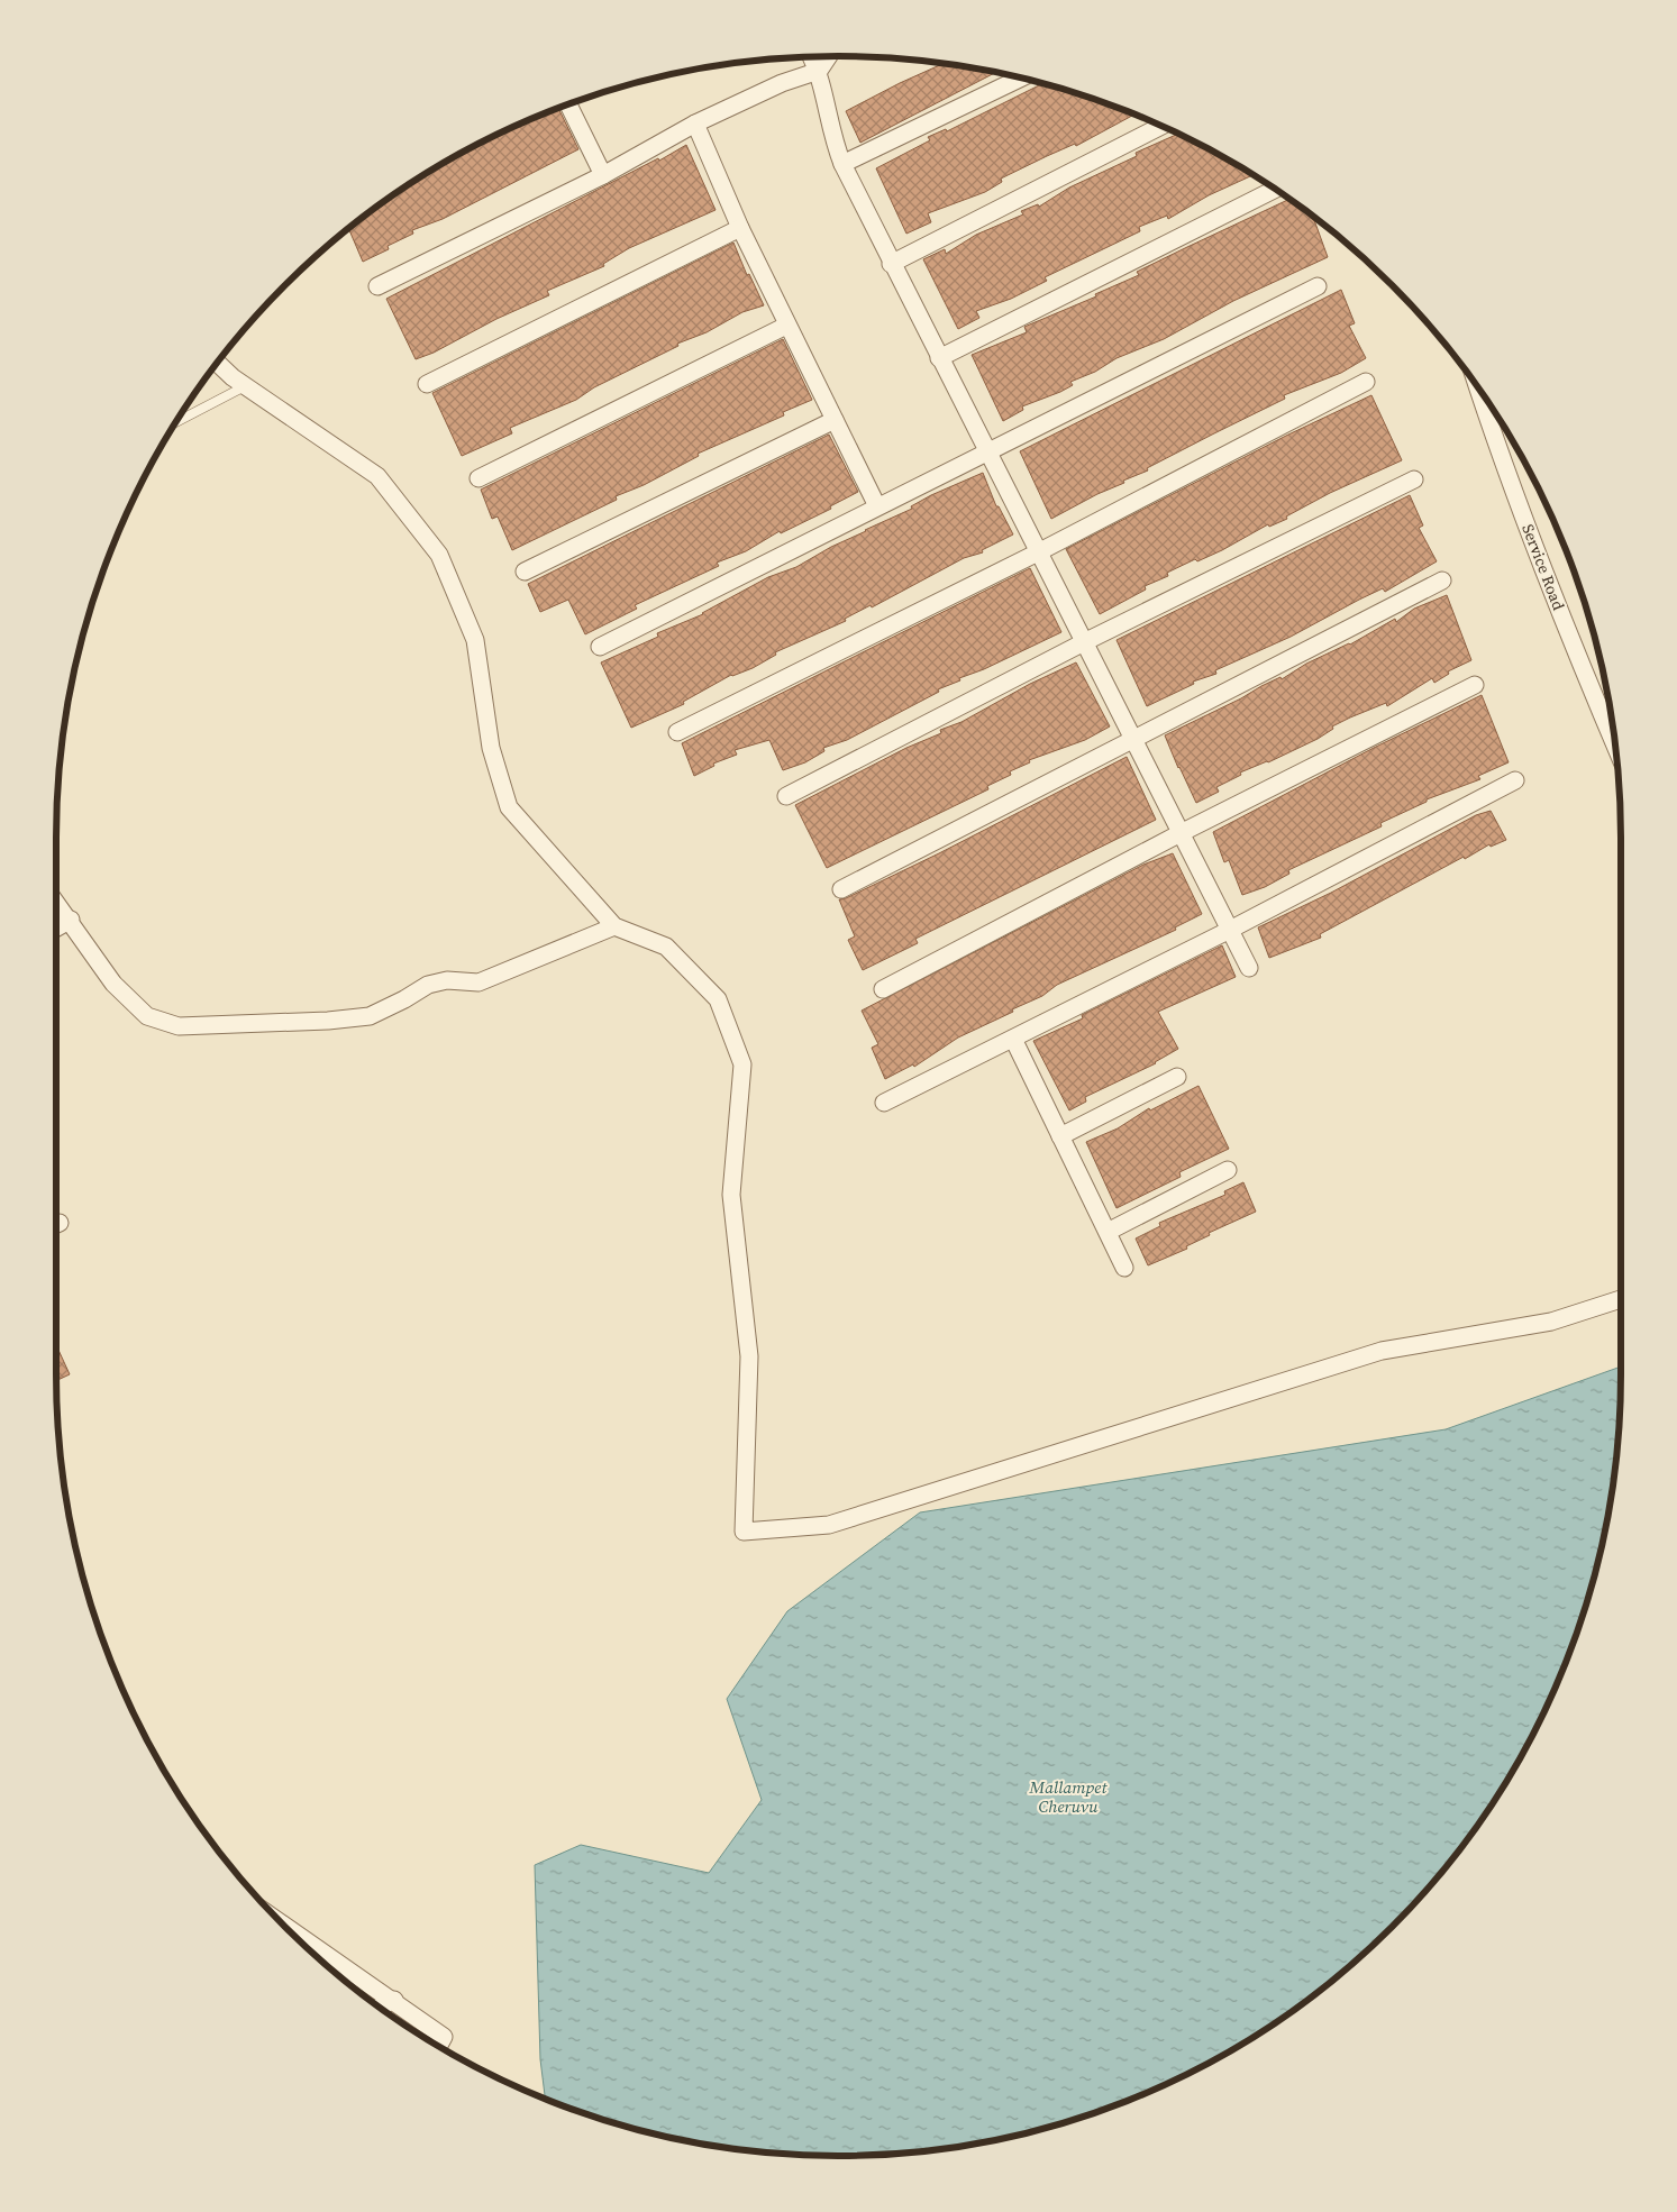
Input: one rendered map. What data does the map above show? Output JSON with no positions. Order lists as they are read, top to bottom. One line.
{"streets":{"street":["Service Road"]},"water":["Mallampet Cheruvu"]}
